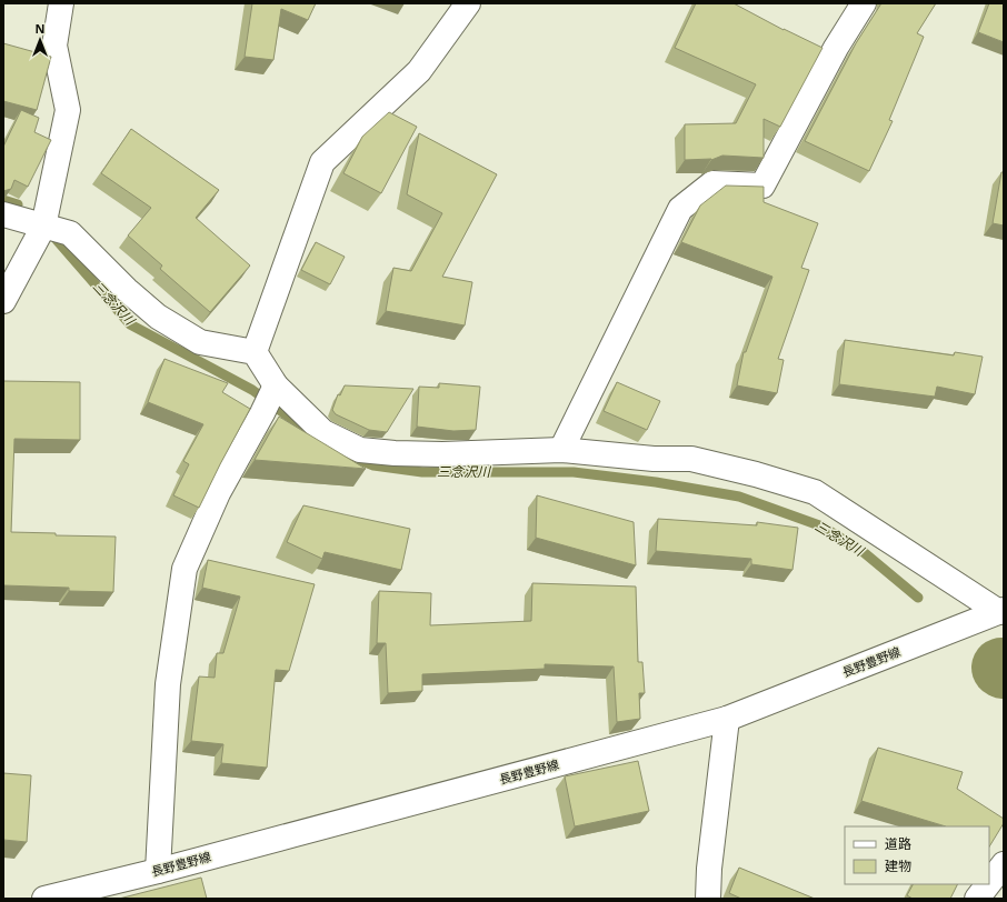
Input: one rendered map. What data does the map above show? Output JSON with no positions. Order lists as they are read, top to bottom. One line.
{"streets":{"street":["長野豊野線"]},"water":["三念沢川"],"legend":["道路","建物"],"north":"top"}
